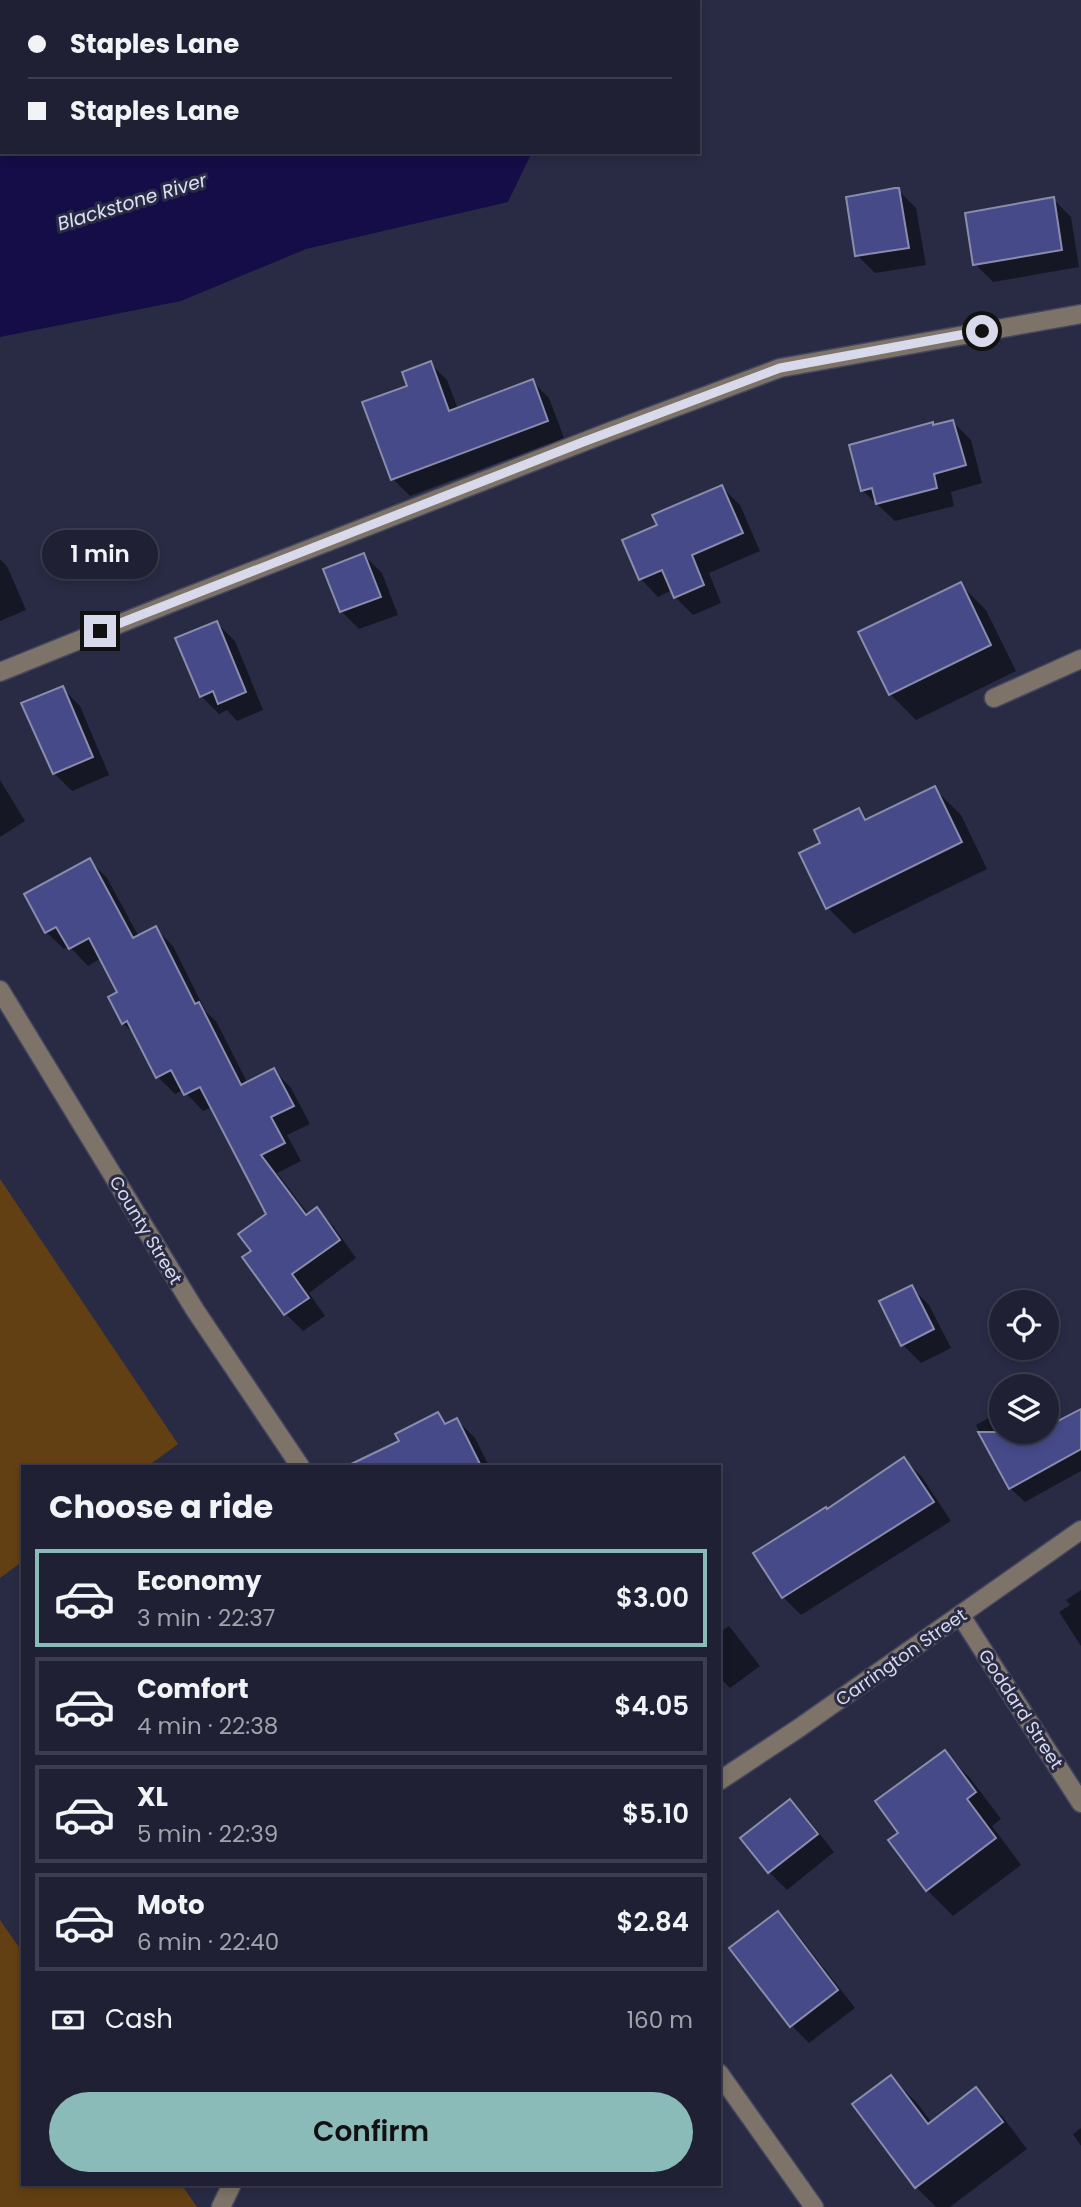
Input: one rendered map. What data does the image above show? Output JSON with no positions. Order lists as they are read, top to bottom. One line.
{"streets":{"street":["County Street","Carrington Street","Goddard Street"]},"crossings":[["Carrington Street","Goddard Street"]],"water":["Blackstone River"],"page":{"banner":["Staples Lane","Staples Lane"],"bubble":"1 min","heading":"Choose a ride","list":[{"name":"Economy","note":"3 min · 22:37","value":"$3.00"},{"name":"Comfort","note":"4 min · 22:38","value":"$4.05"},{"name":"XL","note":"5 min · 22:39","value":"$5.10"},{"name":"Moto","note":"6 min · 22:40","value":"$2.84"}],"pay":["Cash","160 m"],"buttons":"Confirm"}}
